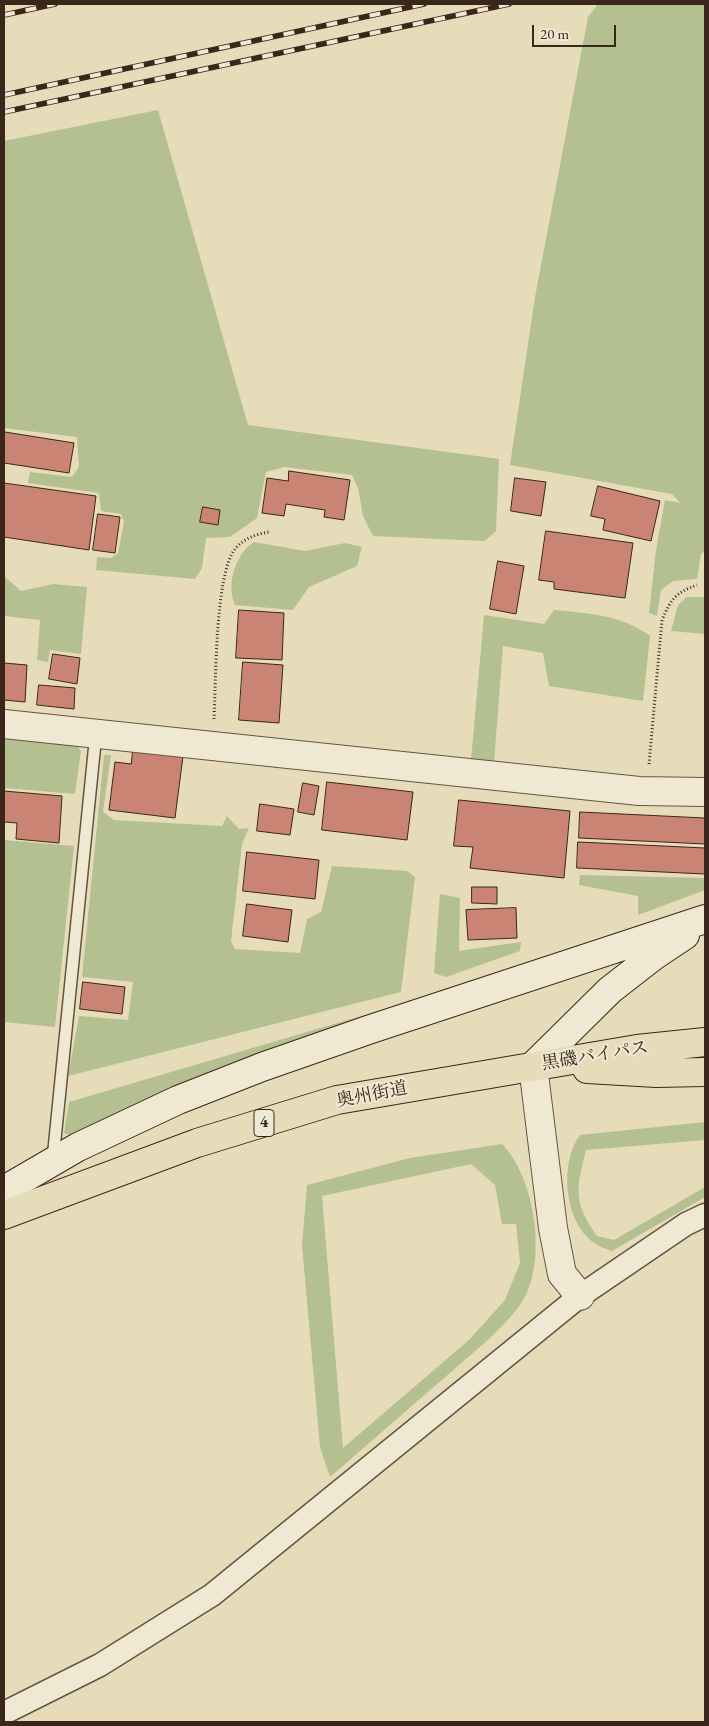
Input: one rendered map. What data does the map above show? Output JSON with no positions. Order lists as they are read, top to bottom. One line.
{"streets":{"highway":["黒磯バイパス","奥州街道","4"]},"crossings":[["黒磯バイパス","奥州街道"]],"scale_bar":"20 m"}
